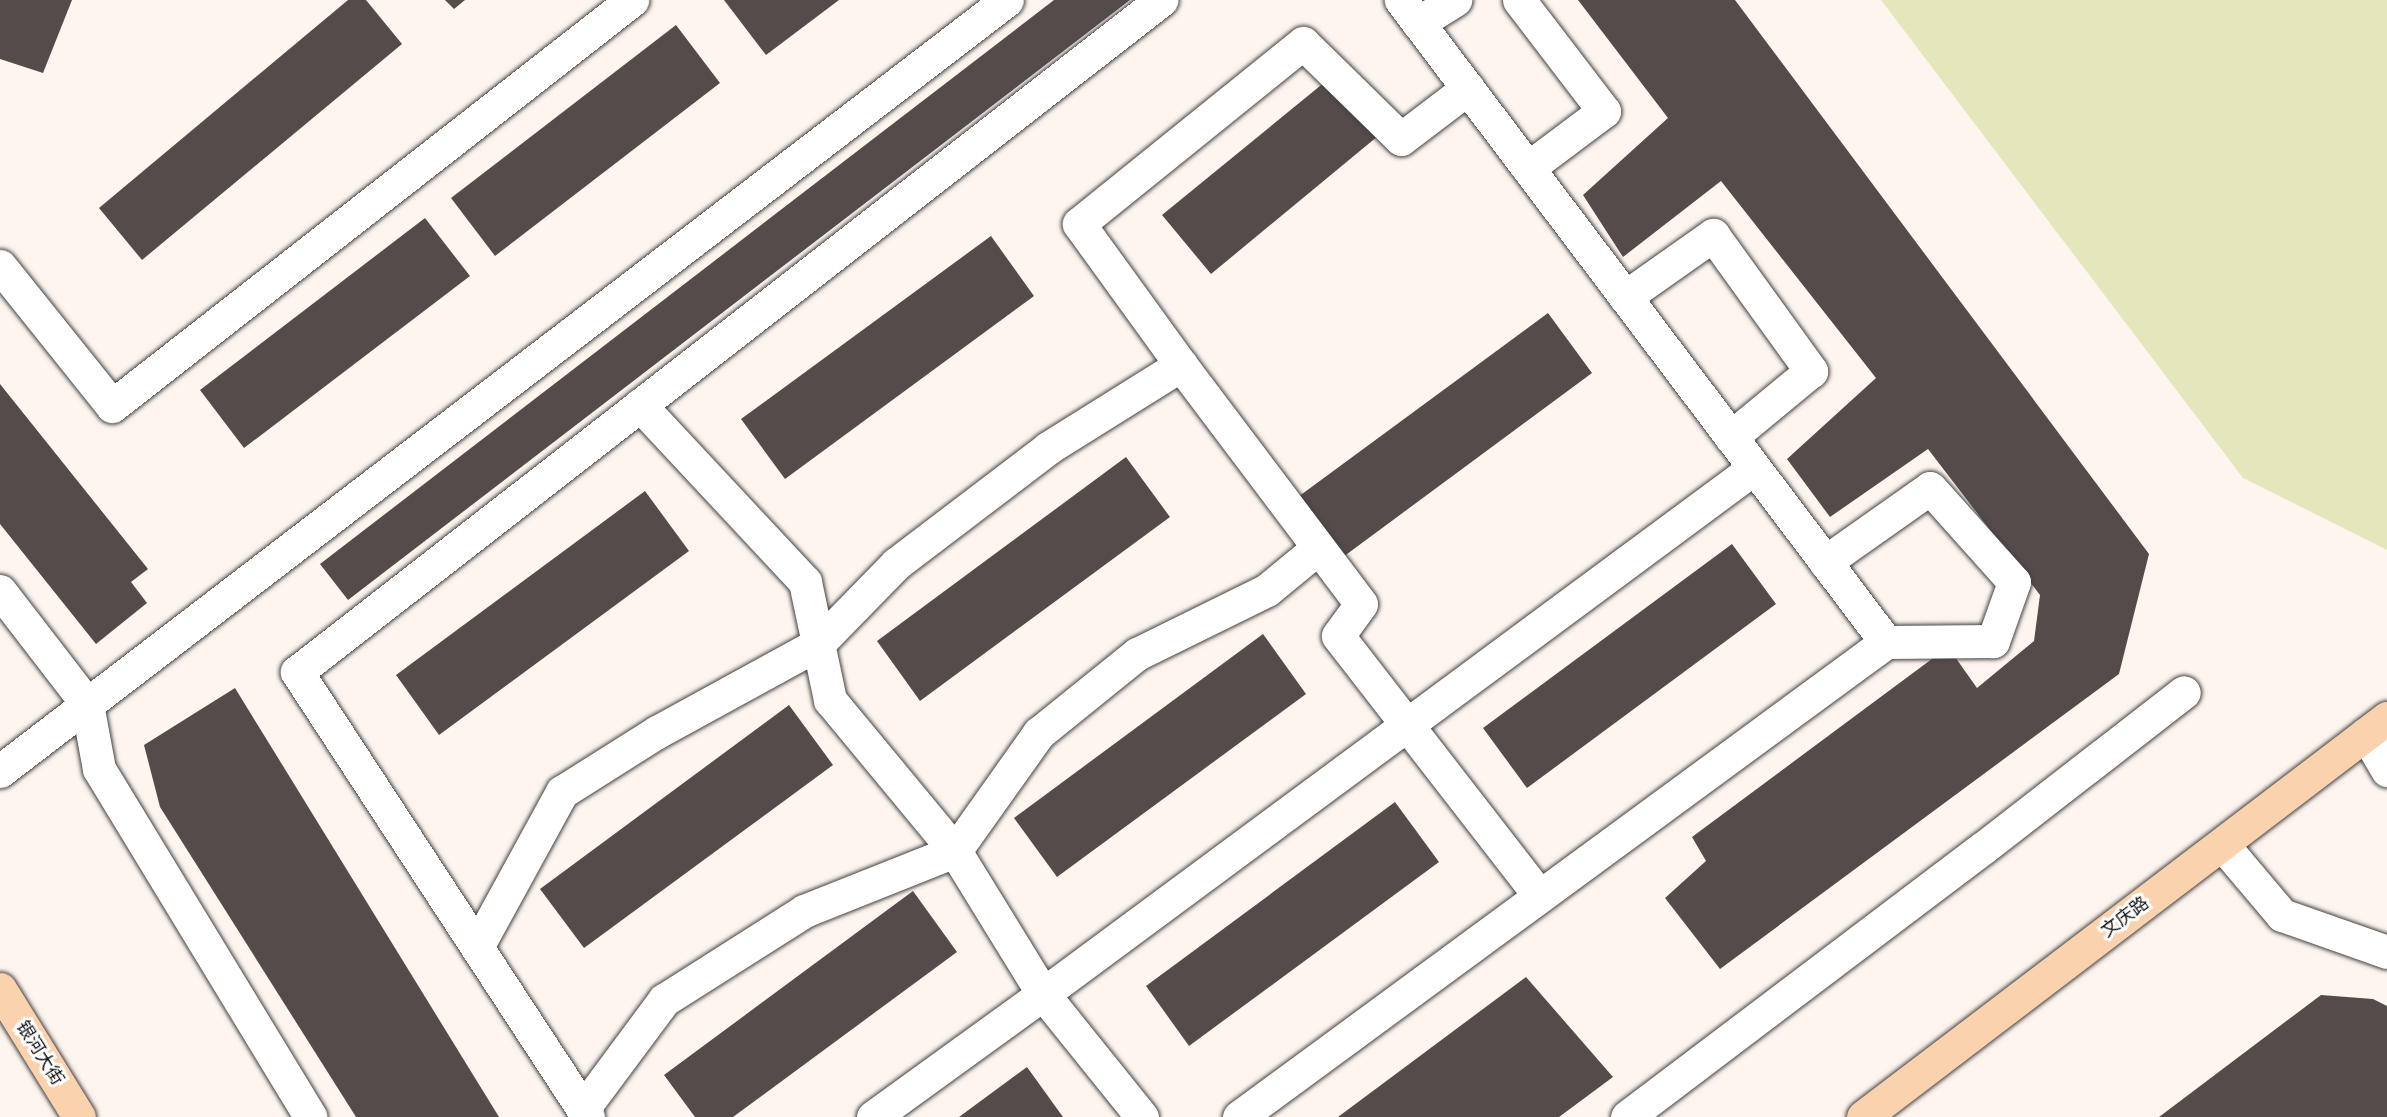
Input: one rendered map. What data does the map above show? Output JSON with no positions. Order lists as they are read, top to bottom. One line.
{"streets":{"street":["文庆路","银河大街"]}}
